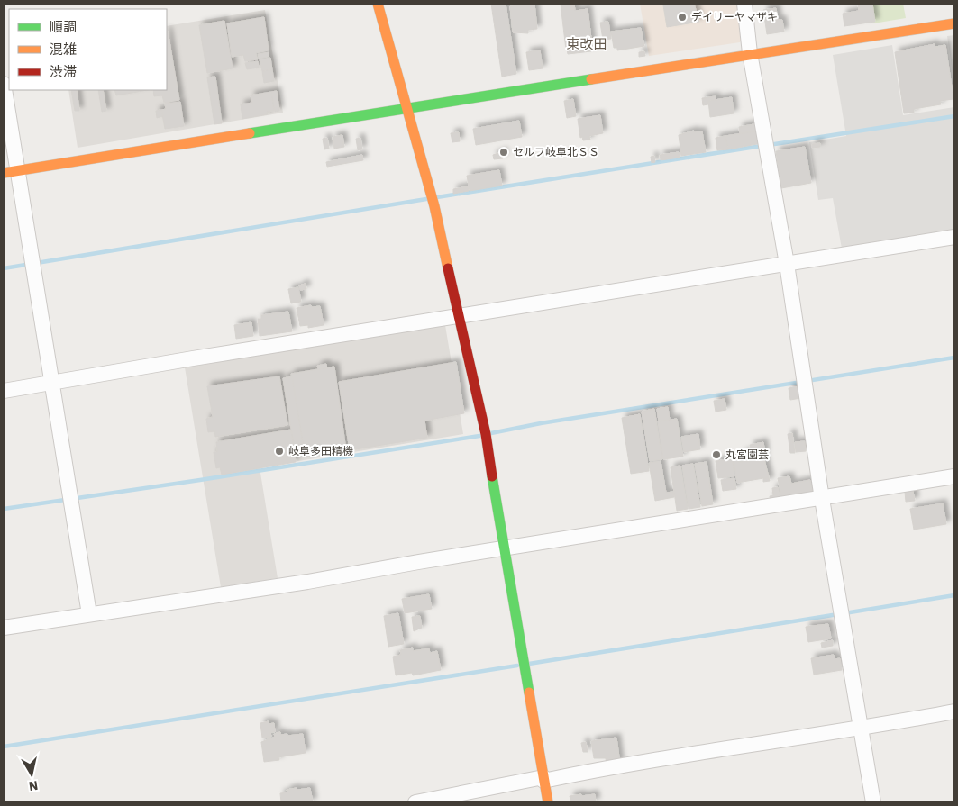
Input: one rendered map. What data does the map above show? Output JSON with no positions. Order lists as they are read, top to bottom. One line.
{"districts":["東改田"],"places":["デイリーヤマザキ","セルフ岐阜北ＳＳ","岐阜多田精機","丸宮園芸"],"legend":["順調","混雑","渋滞"],"north":"bottom"}
